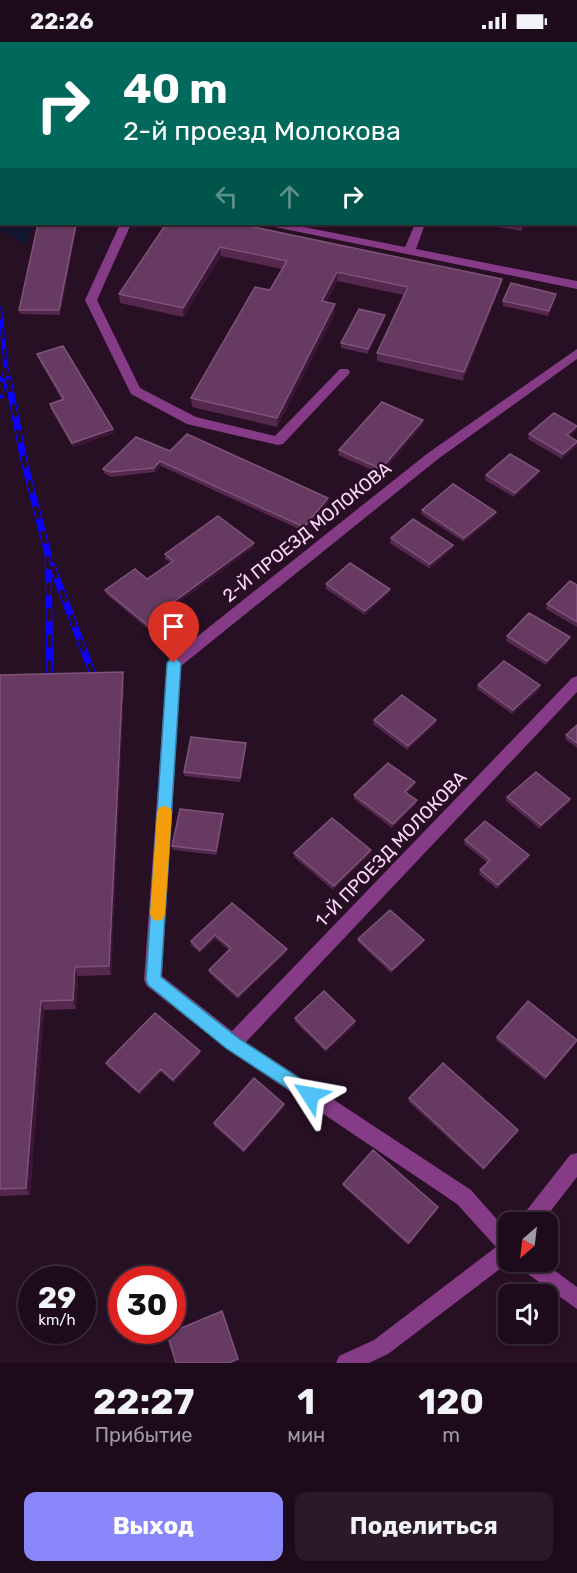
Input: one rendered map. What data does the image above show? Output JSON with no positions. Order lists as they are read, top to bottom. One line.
{"streets":{"street":["2-Й ПРОЕЗД МОЛОКОВА","1-Й ПРОЕЗД МОЛОКОВА"]},"crossings":[["2-Й ПРОЕЗД МОЛОКОВА","1-Й ПРОЕЗД МОЛОКОВА"]],"north":"bottom left","page":{"status":"22:26","turn":["40 m","2-й проезд Молокова"],"speed":"29 km/h","limit":"30","eta":["22:27","Прибытие","1","мин","120","m"],"buttons":["Выход","Поделиться"]}}
